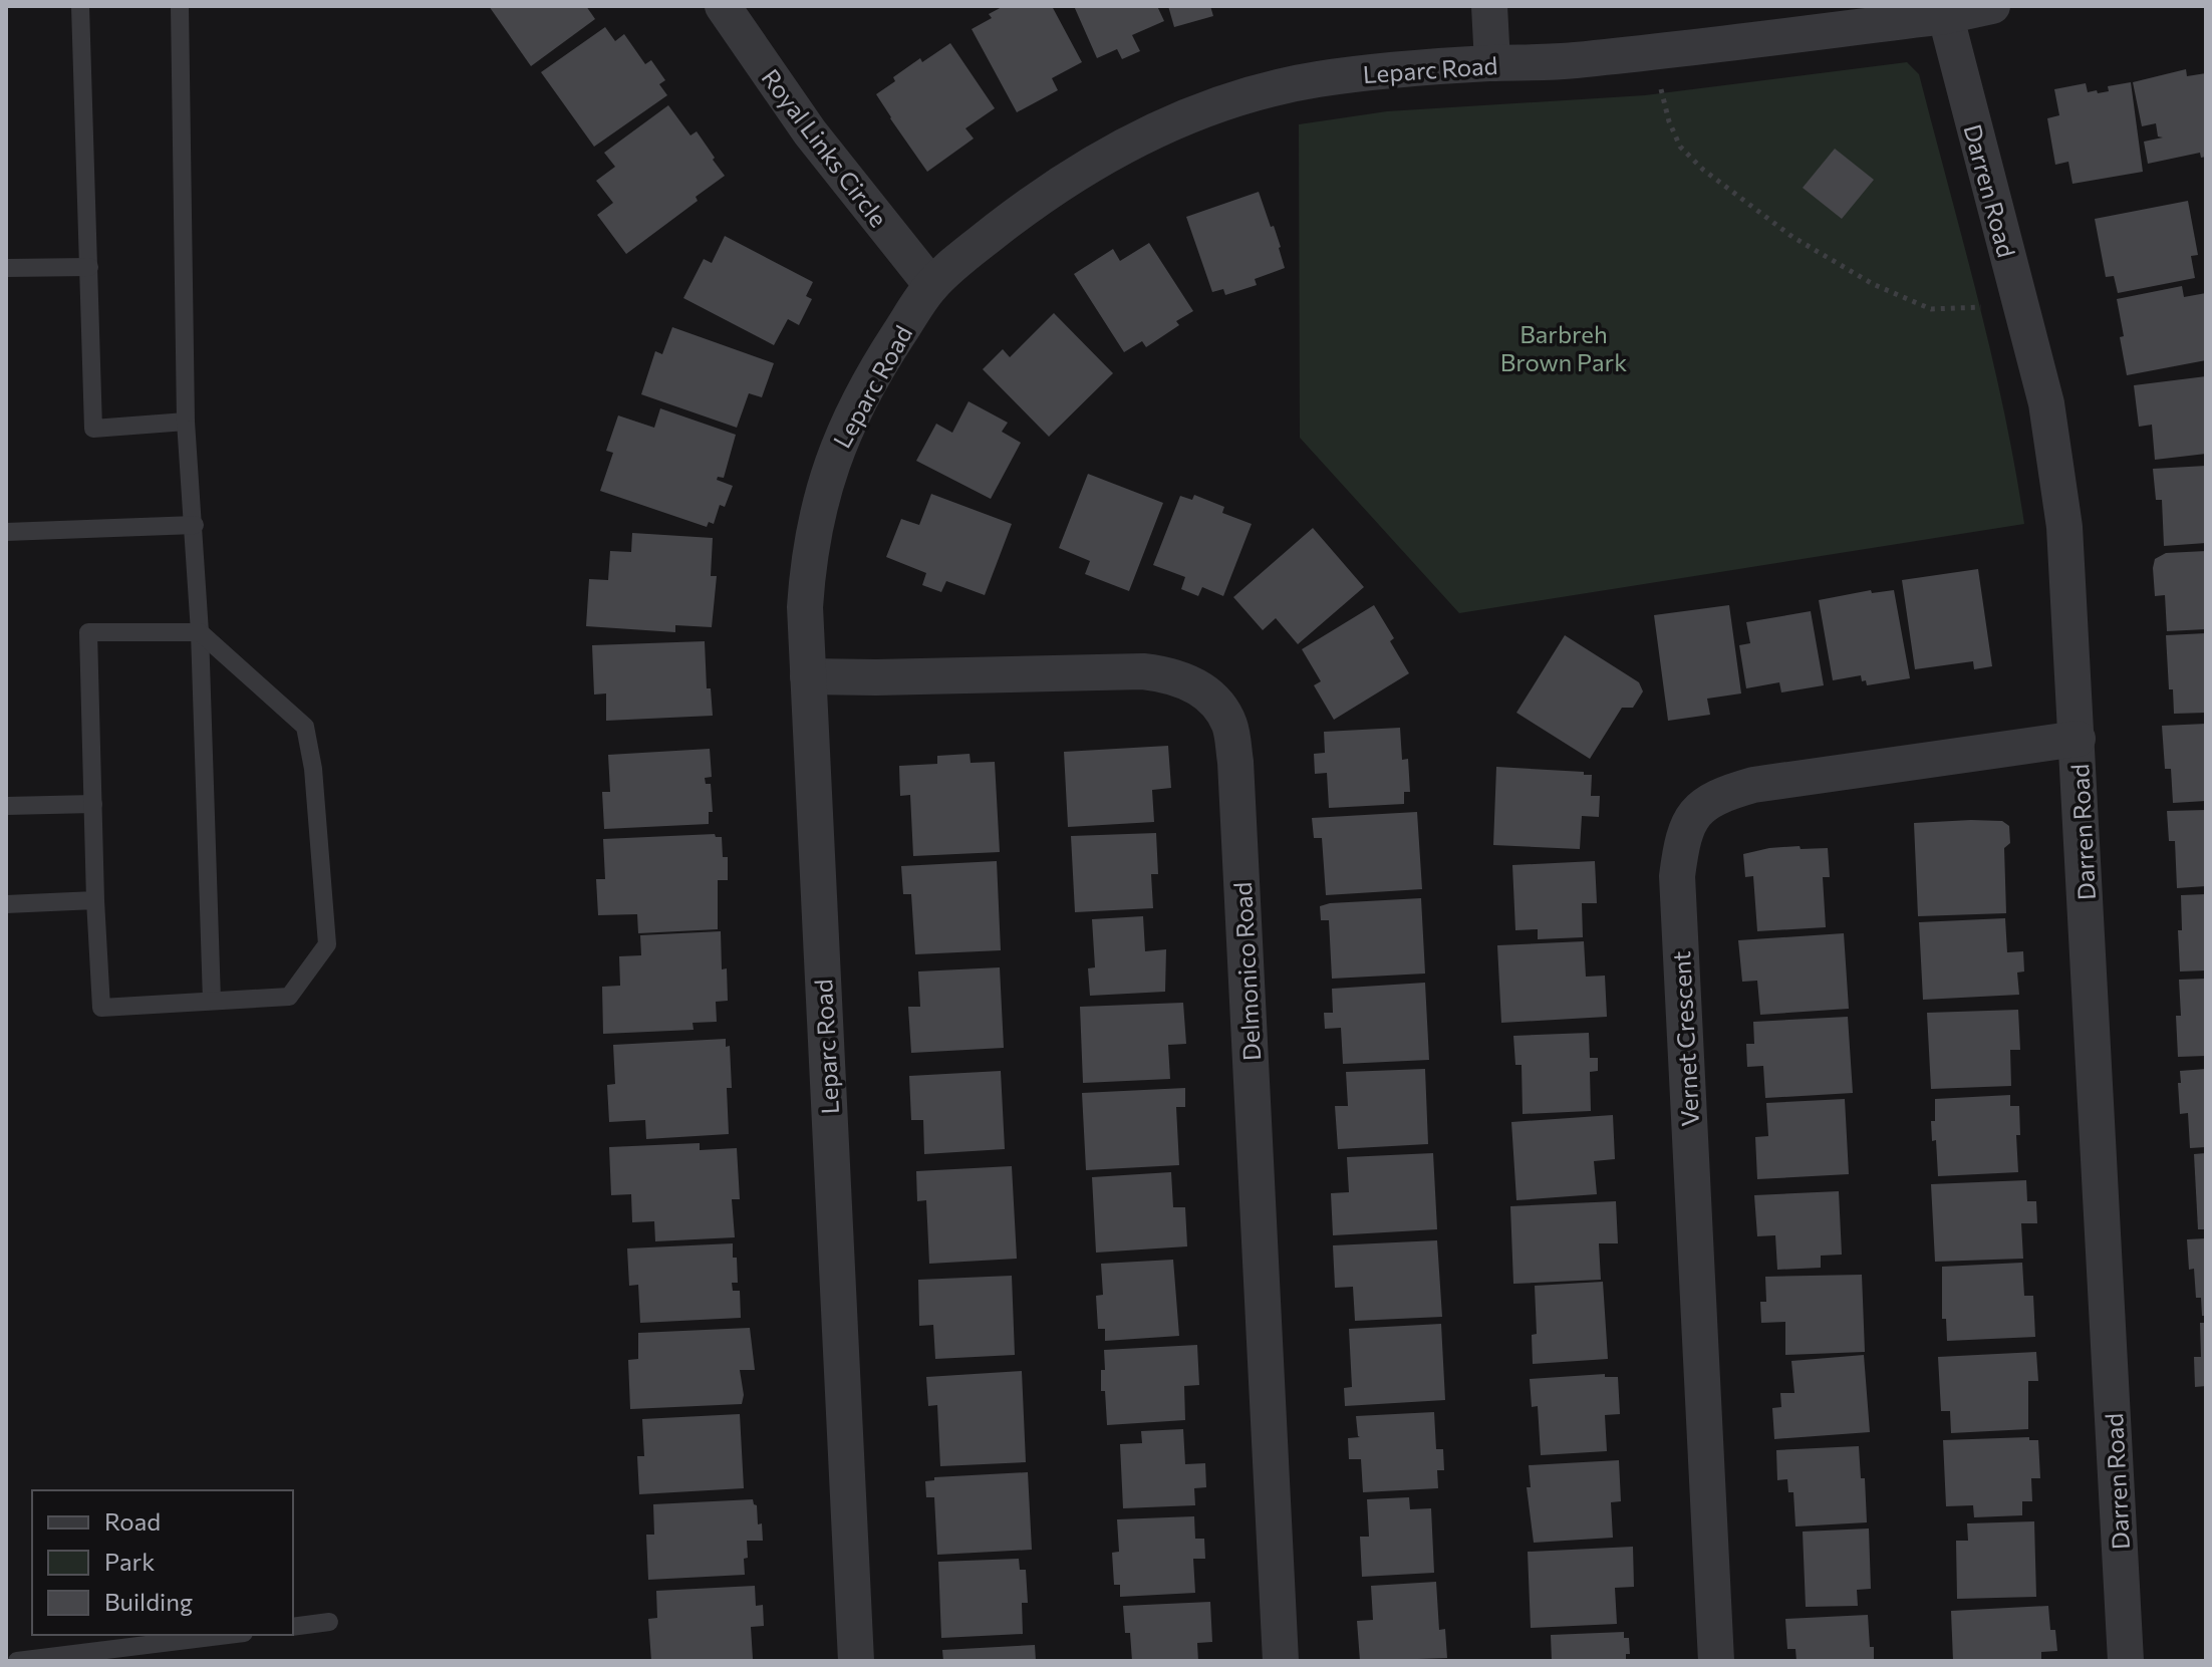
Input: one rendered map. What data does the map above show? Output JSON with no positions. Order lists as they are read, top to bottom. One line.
{"streets":{"street":["Leparc Road","Royal Links Circle","Darren Road","Delmonico Road","Vernet Crescent"]},"crossings":[["Leparc Road","Royal Links Circle"],["Leparc Road","Darren Road"],["Leparc Road","Delmonico Road"],["Darren Road","Vernet Crescent"]],"parks":["Barbreh Brown Park"],"legend":["Road","Park","Building"]}
